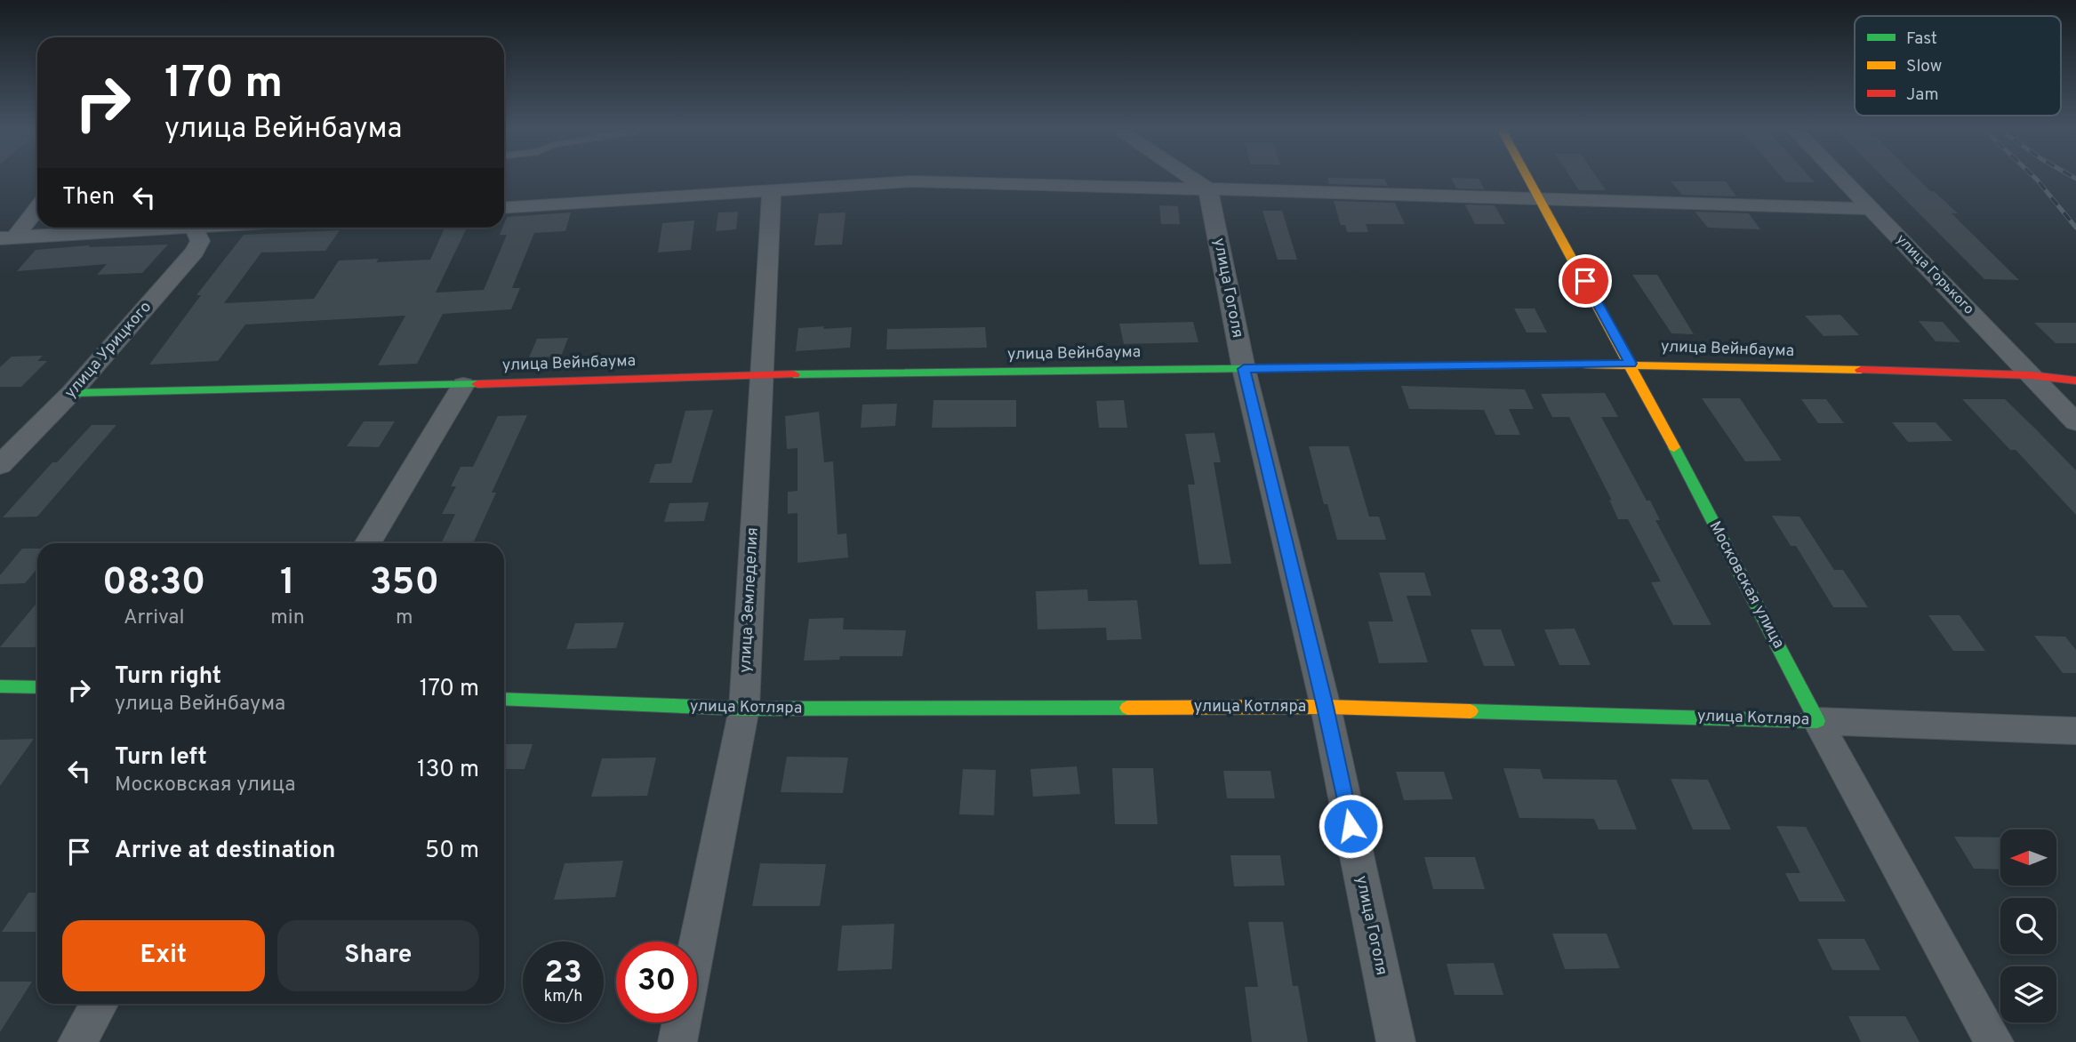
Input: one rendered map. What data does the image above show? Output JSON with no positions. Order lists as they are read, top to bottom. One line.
{"streets":{"street":["улица Горького","улица Гоголя","улица Вейнбаума","улица Урицкого","Московская улица","улица Земледелия","улица Котляра"]},"crossings":[["улица Горького","улица Вейнбаума"],["улица Гоголя","улица Вейнбаума"],["улица Гоголя","улица Котляра"],["улица Вейнбаума","улица Урицкого"],["улица Вейнбаума","Московская улица"],["улица Вейнбаума","улица Земледелия"],["Московская улица","улица Котляра"],["улица Земледелия","улица Котляра"]],"legend":["Fast","Slow","Jam"],"north":"left","page":{"turn":["170 m","улица Вейнбаума"],"then":"Then","eta":["08:30","Arrival","1","min","350","m"],"list":[{"name":"Turn right","note":"улица Вейнбаума","value":"170 m"},{"name":"Turn left","note":"Московская улица","value":"130 m"},{"name":"Arrive at destination","value":"50 m"}],"buttons":["Exit","Share"],"speed":"23 km/h","limit":"30"}}
